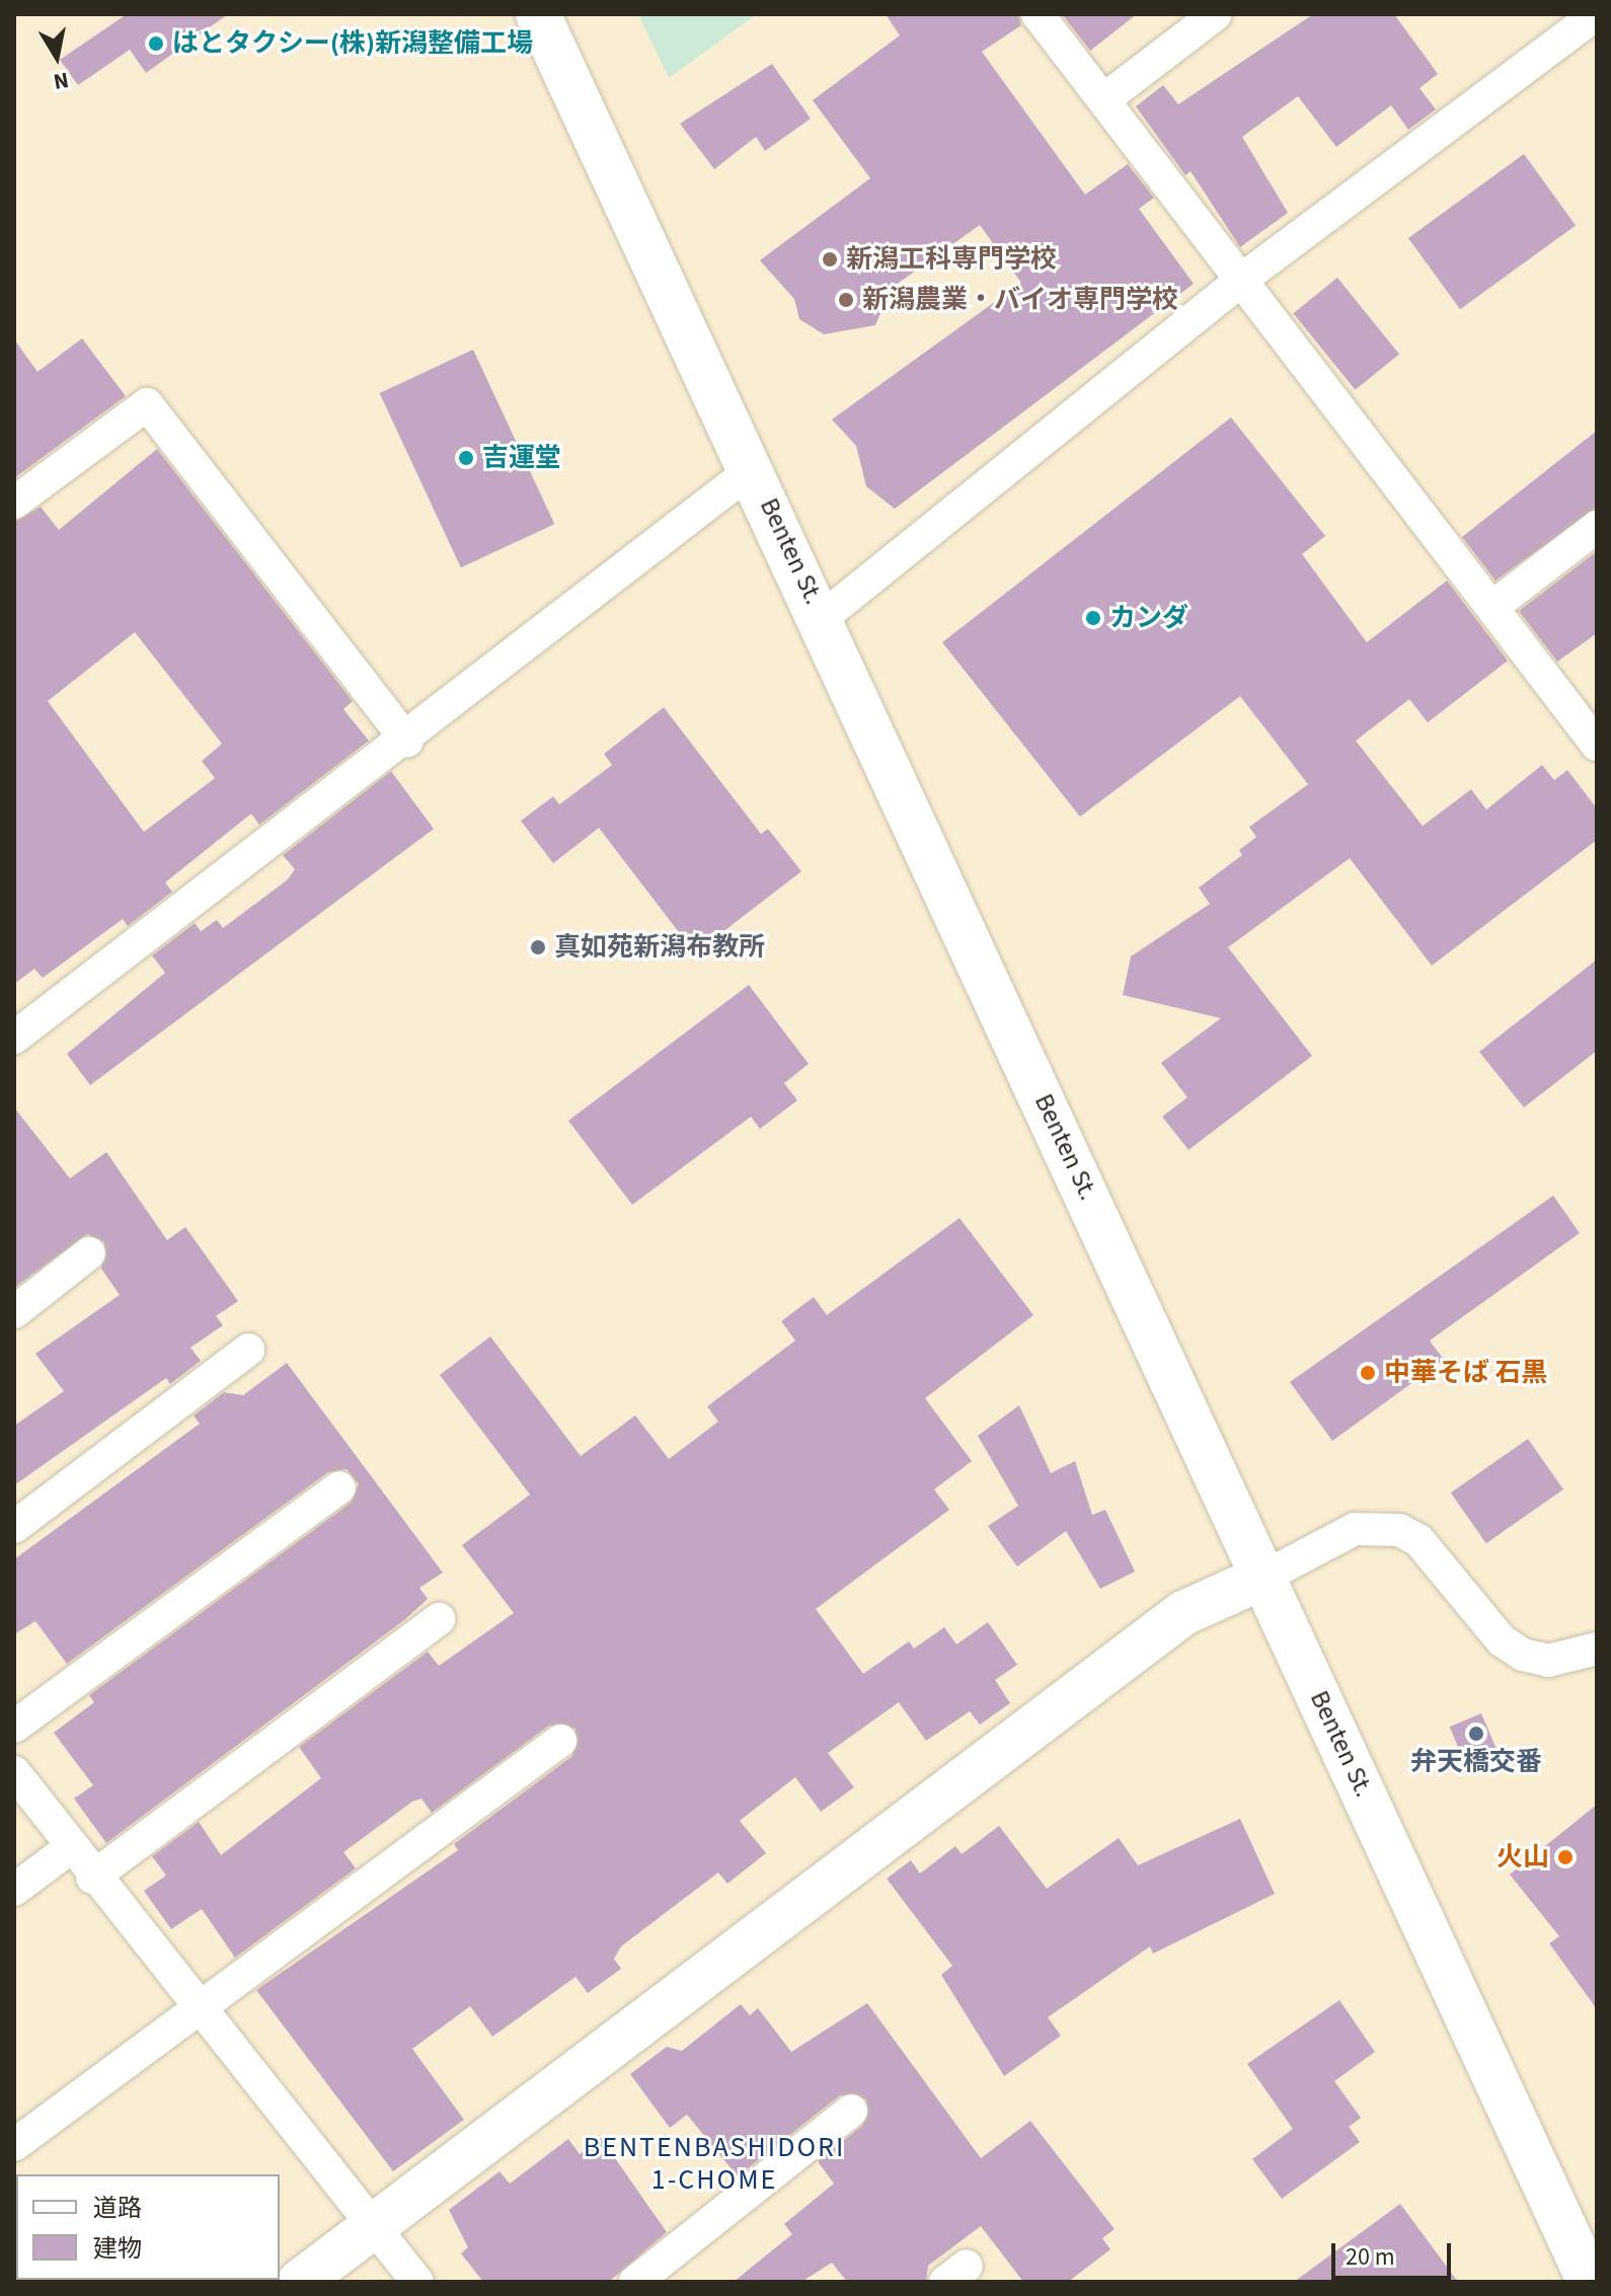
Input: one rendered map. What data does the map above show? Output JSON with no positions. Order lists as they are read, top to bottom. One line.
{"streets":{"street":["Benten St."]},"districts":["BENTENBASHIDORI 1-CHOME"],"places":["はとタクシー(株)新潟整備工場","新潟工科専門学校","新潟農業・バイオ専門学校","吉運堂","カンダ","真如苑新潟布教所","中華そば 石黒","弁天橋交番","火山"],"legend":["道路","建物"],"scale_bar":"20 m","north":"bottom"}
